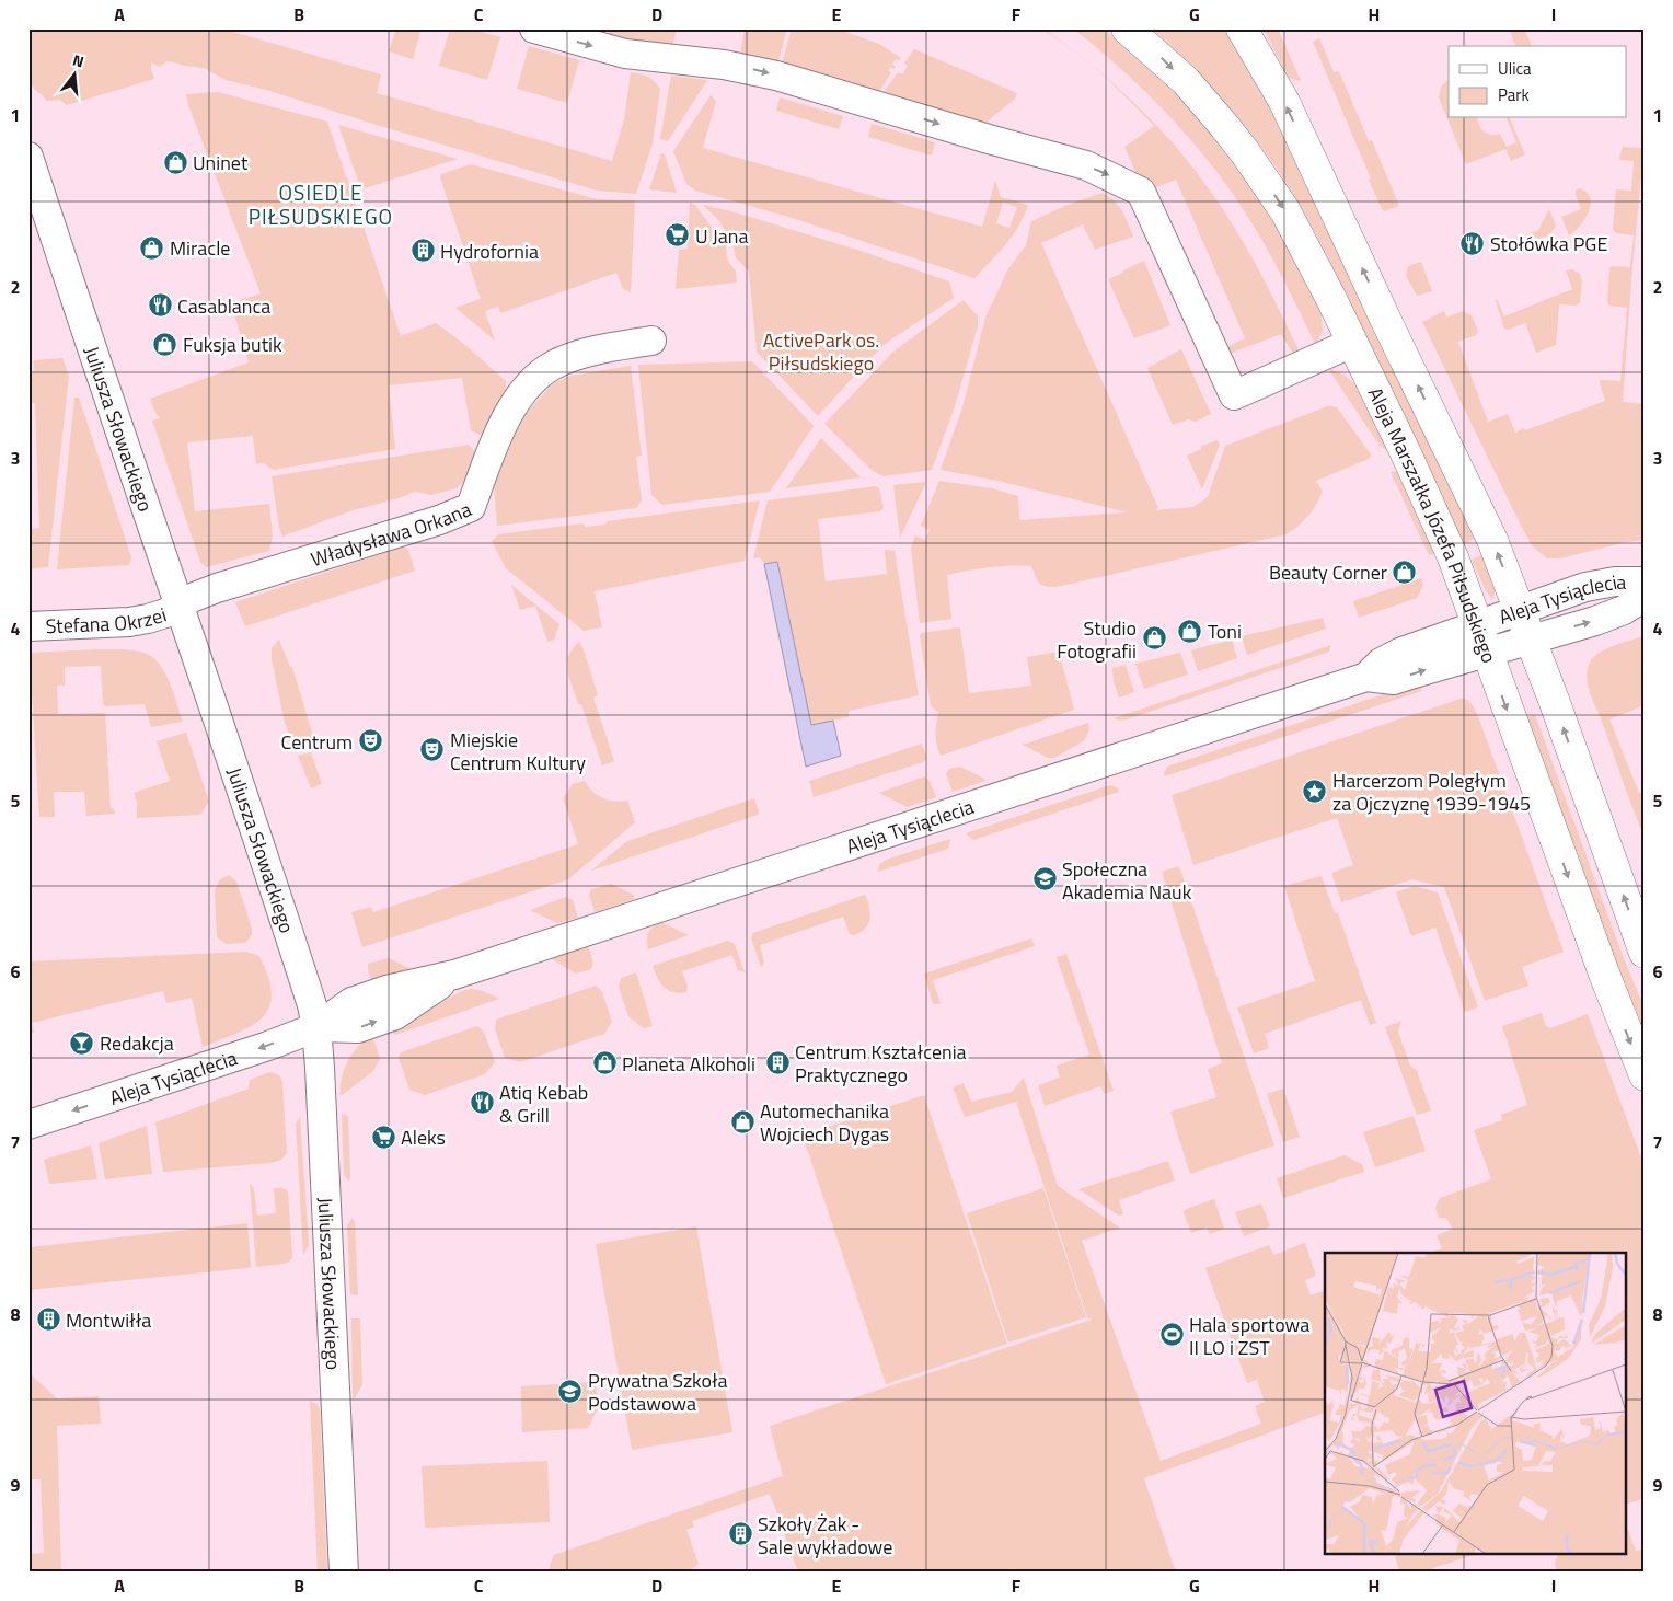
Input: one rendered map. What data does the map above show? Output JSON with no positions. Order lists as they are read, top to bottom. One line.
{"streets":{"street":["Juliusza Słowackiego","Aleja Marszałka Józefa Piłsudskiego","Władysława Orkana","Aleja Tysiąclecia","Stefana Okrzei"]},"crossings":[["Juliusza Słowackiego","Władysława Orkana"],["Juliusza Słowackiego","Aleja Tysiąclecia"],["Juliusza Słowackiego","Stefana Okrzei"],["Aleja Marszałka Józefa Piłsudskiego","Aleja Tysiąclecia"],["Władysława Orkana","Stefana Okrzei"]],"districts":["OSIEDLE PIŁSUDSKIEGO"],"parks":["ActivePark os. Piłsudskiego"],"places":{"shop":["Uninet","Miracle","Fuksja butik","Beauty Corner","Toni","Studio Fotografii","Planeta Alkoholi","Automechanika Wojciech Dygas"],"supermarket":["U Jana","Aleks"],"restaurant":["Stołówka PGE","Casablanca","Atiq Kebab & Grill"],"building":["Hydrofornia","Centrum Kształcenia Praktycznego","Montwiłła","Szkoły Żak - Sale wykładowe"],"theatre":["Centrum","Miejskie Centrum Kultury"],"place":["Harcerzom Poległym za Ojczyznę 1939-1945"],"school or university":["Społeczna Akademia Nauk","Prywatna Szkoła Podstawowa"],"bar":["Redakcja"],"sports":["Hala sportowa II LO i ZST"]},"legend":["Ulica","Park"],"north":"top","grid":{"columns":["A","B","C","D","E","F","G","H","I"],"rows":["1","2","3","4","5","6","7","8","9"]}}
